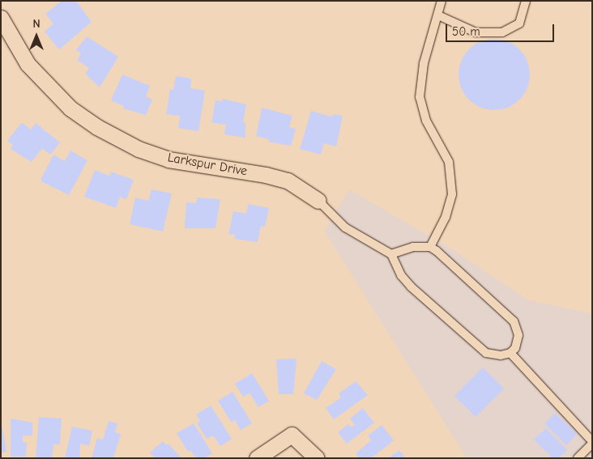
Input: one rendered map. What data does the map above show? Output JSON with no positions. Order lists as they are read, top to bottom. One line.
{"streets":{"street":["Larkspur Drive"]},"scale_bar":"50 m","north":"top"}
